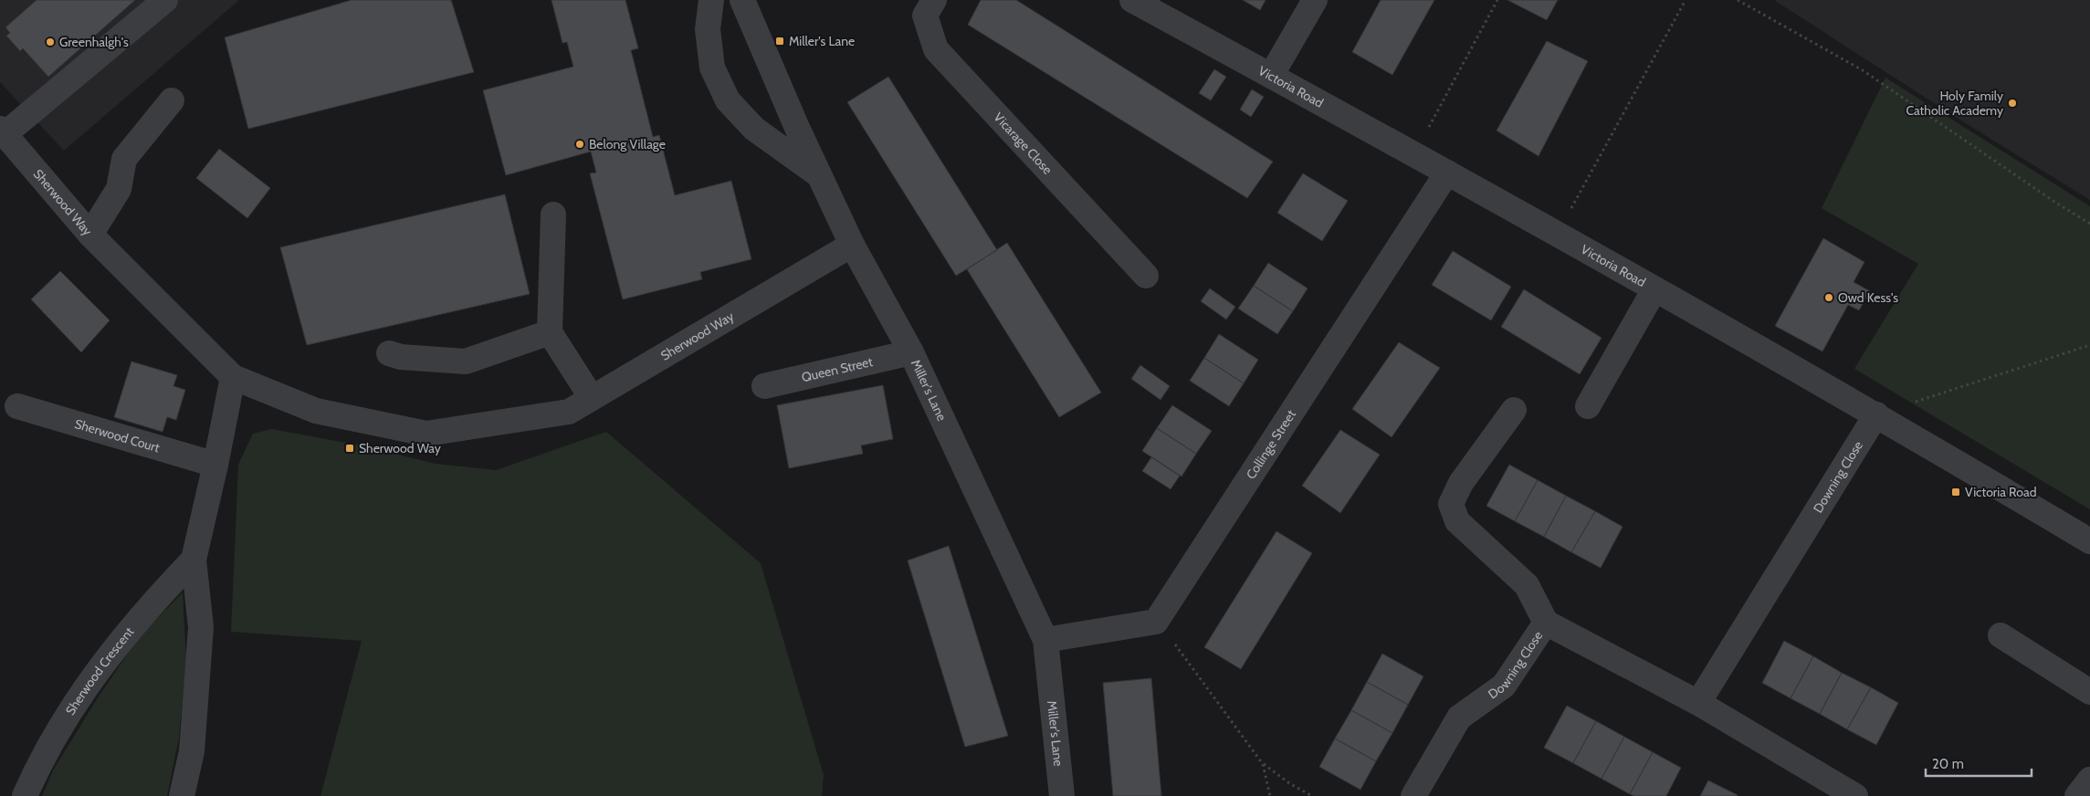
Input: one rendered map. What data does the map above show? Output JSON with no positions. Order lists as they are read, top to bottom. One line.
{"streets":{"street":["Victoria Road","Vicarage Close","Sherwood Way","Queen Street","Miller's Lane","Sherwood Court","Collinge Street","Downing Close","Sherwood Crescent"]},"crossings":[["Victoria Road","Collinge Street"],["Victoria Road","Downing Close"],["Sherwood Way","Miller's Lane"],["Queen Street","Miller's Lane"]],"places":{"transit":["Miller's Lane","Sherwood Way","Victoria Road"],"other":["Greenhalgh's","Holy Family Catholic Academy","Belong Village","Owd Kess's"]},"scale_bar":"20 m"}
